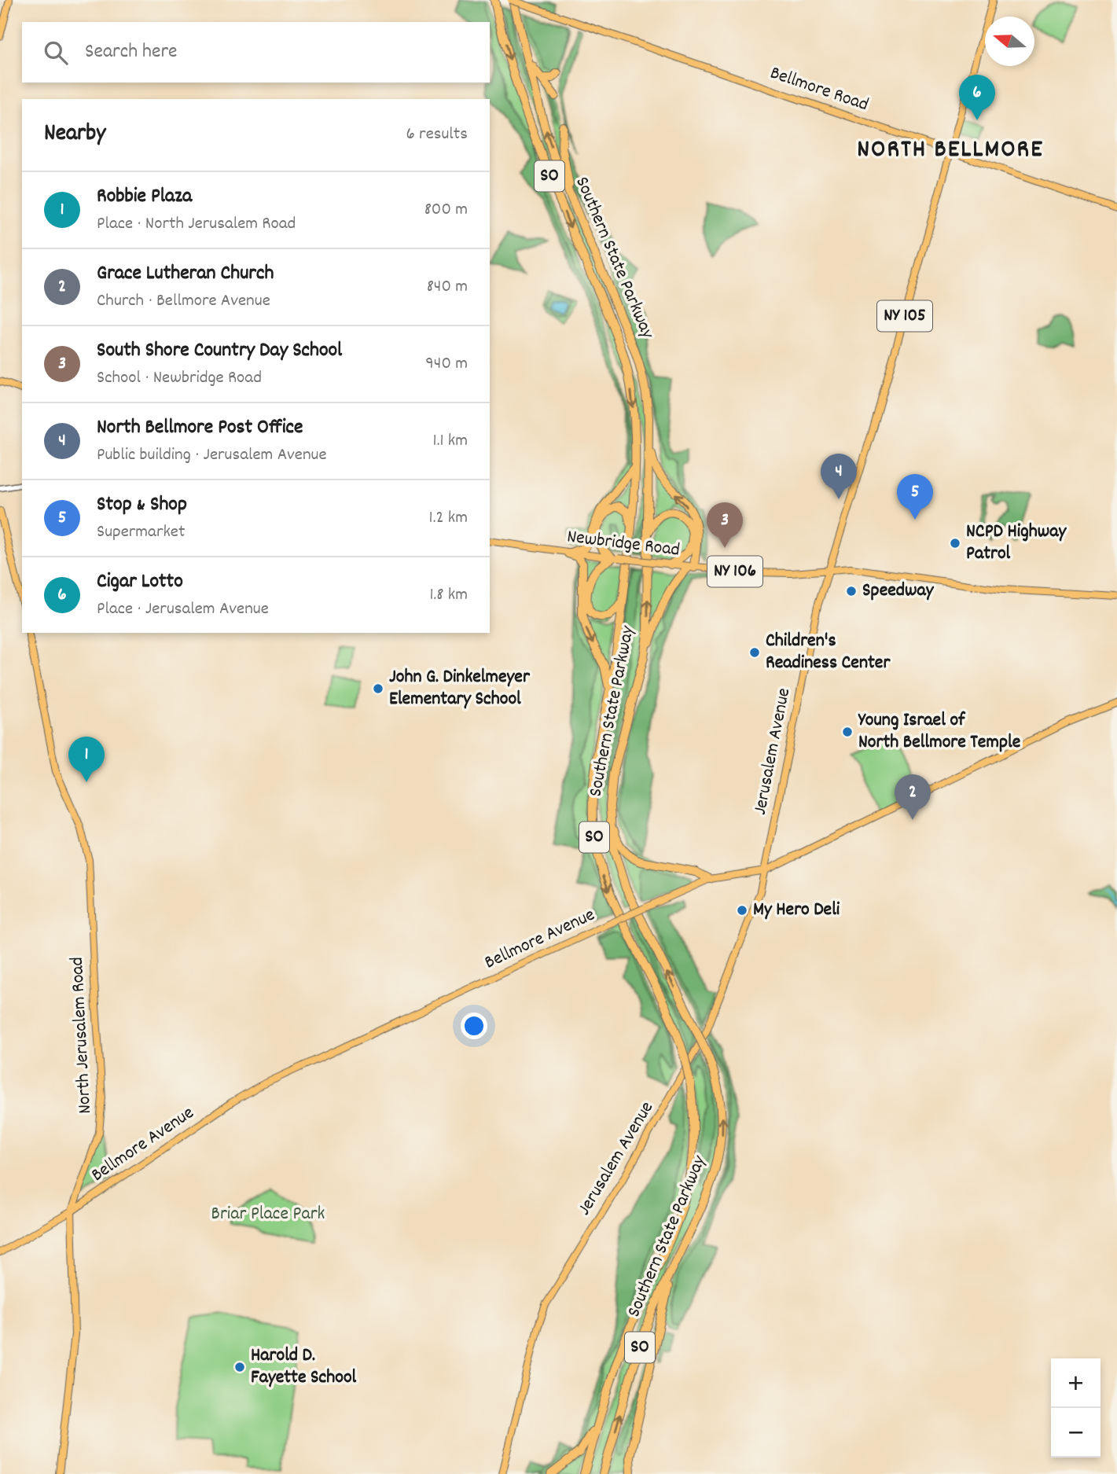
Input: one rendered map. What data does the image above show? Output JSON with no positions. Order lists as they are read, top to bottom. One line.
{"streets":{"highway":["SO","Southern State Parkway"],"main road":["Bellmore Road","NY 105","Newbridge Road","NY 106","Jerusalem Avenue","Bellmore Avenue","North Jerusalem Road"]},"crossings":[["Bellmore Road","Southern State Parkway"],["Bellmore Road","Jerusalem Avenue"],["Newbridge Road","Jerusalem Avenue"],["Jerusalem Avenue","Bellmore Avenue"],["Bellmore Avenue","North Jerusalem Road"]],"districts":["NORTH BELLMORE"],"parks":["Briar Place Park"],"places":["NCPD Highway Patrol","Speedway","Children's Readiness Center","John G. Dinkelmeyer Elementary School","Young Israel of North Bellmore Temple","My Hero Deli","Harold D. Fayette School"],"north":"left","page":{"search":"Search here","pins":["6","4","5","3","1","2"],"heading":["Nearby","6 results"],"list":[{"mark":"1","name":"Robbie Plaza","note":"Place · North Jerusalem Road","value":"800 m"},{"mark":"2","name":"Grace Lutheran Church","note":"Church · Bellmore Avenue","value":"840 m"},{"mark":"3","name":"South Shore Country Day School","note":"School · Newbridge Road","value":"940 m"},{"mark":"4","name":"North Bellmore Post Office","note":"Public building · Jerusalem Avenue","value":"1.1 km"},{"mark":"5","name":"Stop & Shop","note":"Supermarket","value":"1.2 km"},{"mark":"6","name":"Cigar Lotto","note":"Place · Jerusalem Avenue","value":"1.8 km"}],"map_buttons":["+","−"]}}
